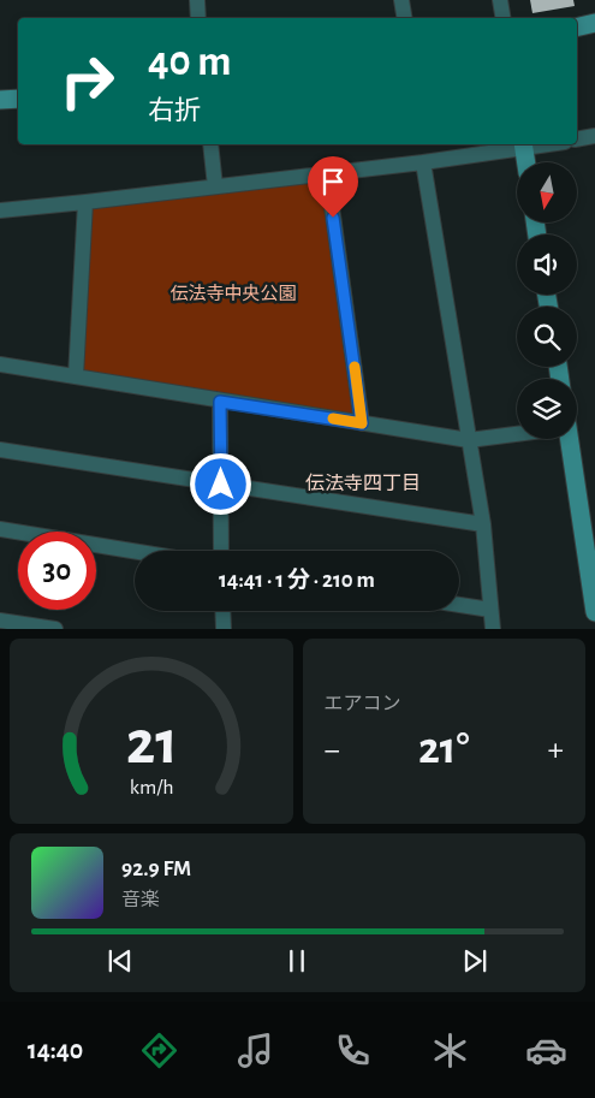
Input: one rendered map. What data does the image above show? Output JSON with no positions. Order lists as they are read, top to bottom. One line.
{"districts":["伝法寺四丁目"],"parks":["伝法寺中央公園"],"north":"bottom","page":{"turn":["40 m","右折"],"limit":"30","trip":"14:41 · 1 分 · 210 m","tile":"エアコン","heat":["−","21°","+"],"song":["92.9 FM","音楽"],"tabs":"14:40","gauge":["21","km/h"]}}
